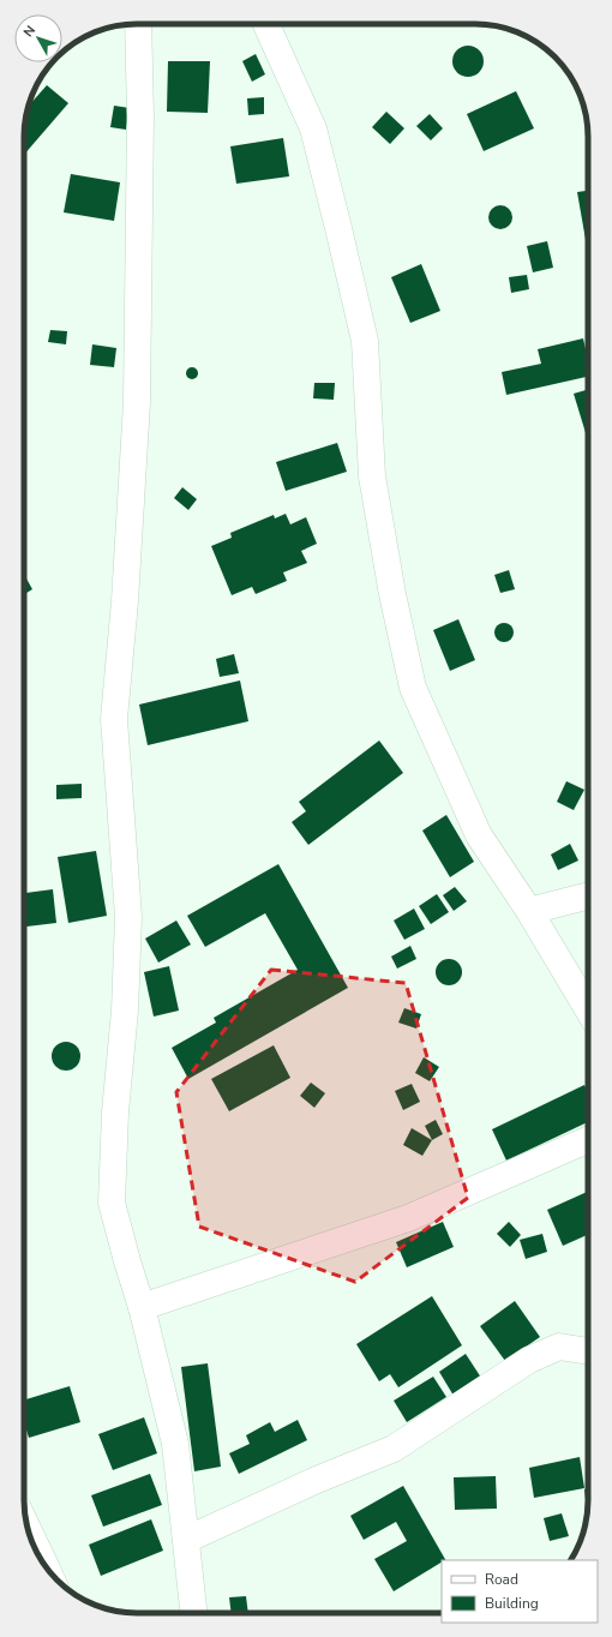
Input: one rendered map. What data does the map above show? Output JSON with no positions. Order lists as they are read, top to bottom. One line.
{"legend":["Road","Building"],"north":"top left"}
